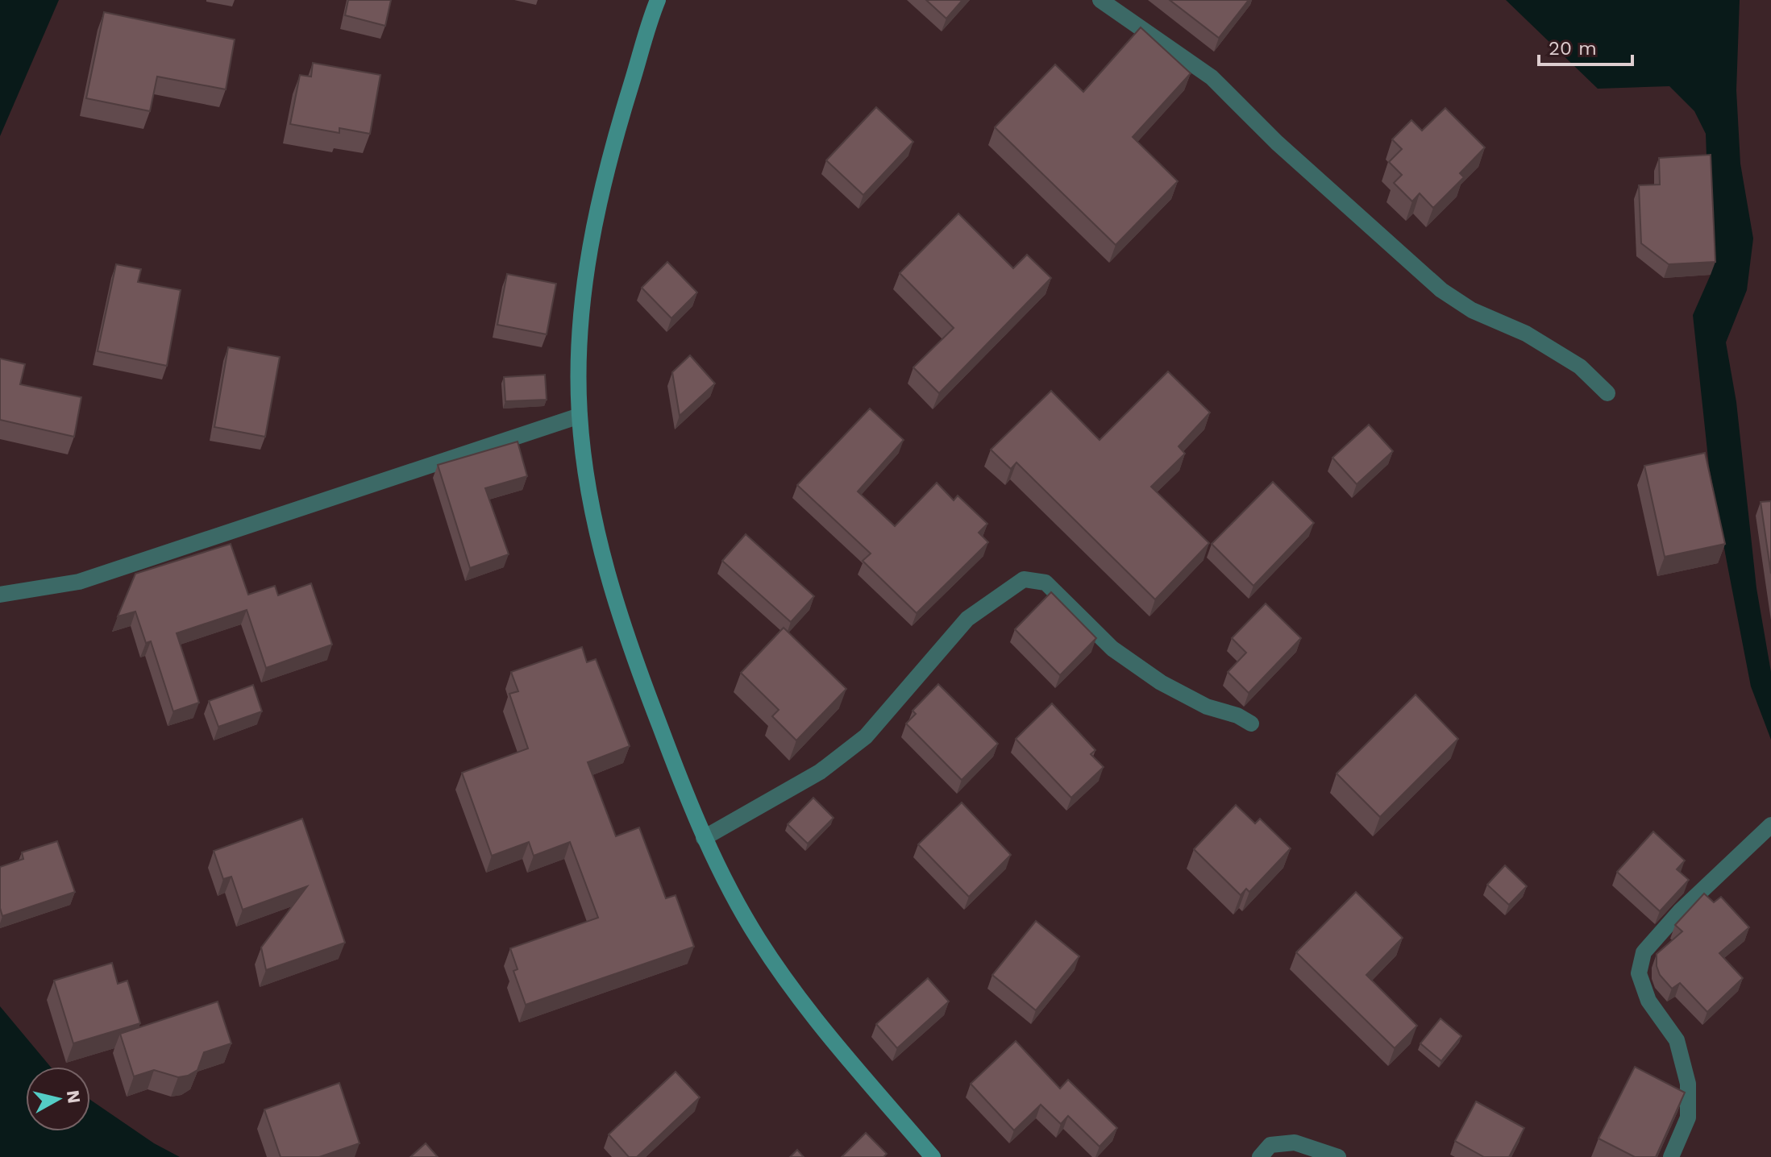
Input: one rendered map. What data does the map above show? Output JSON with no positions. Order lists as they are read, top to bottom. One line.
{"scale_bar":"20 m","north":"right"}
